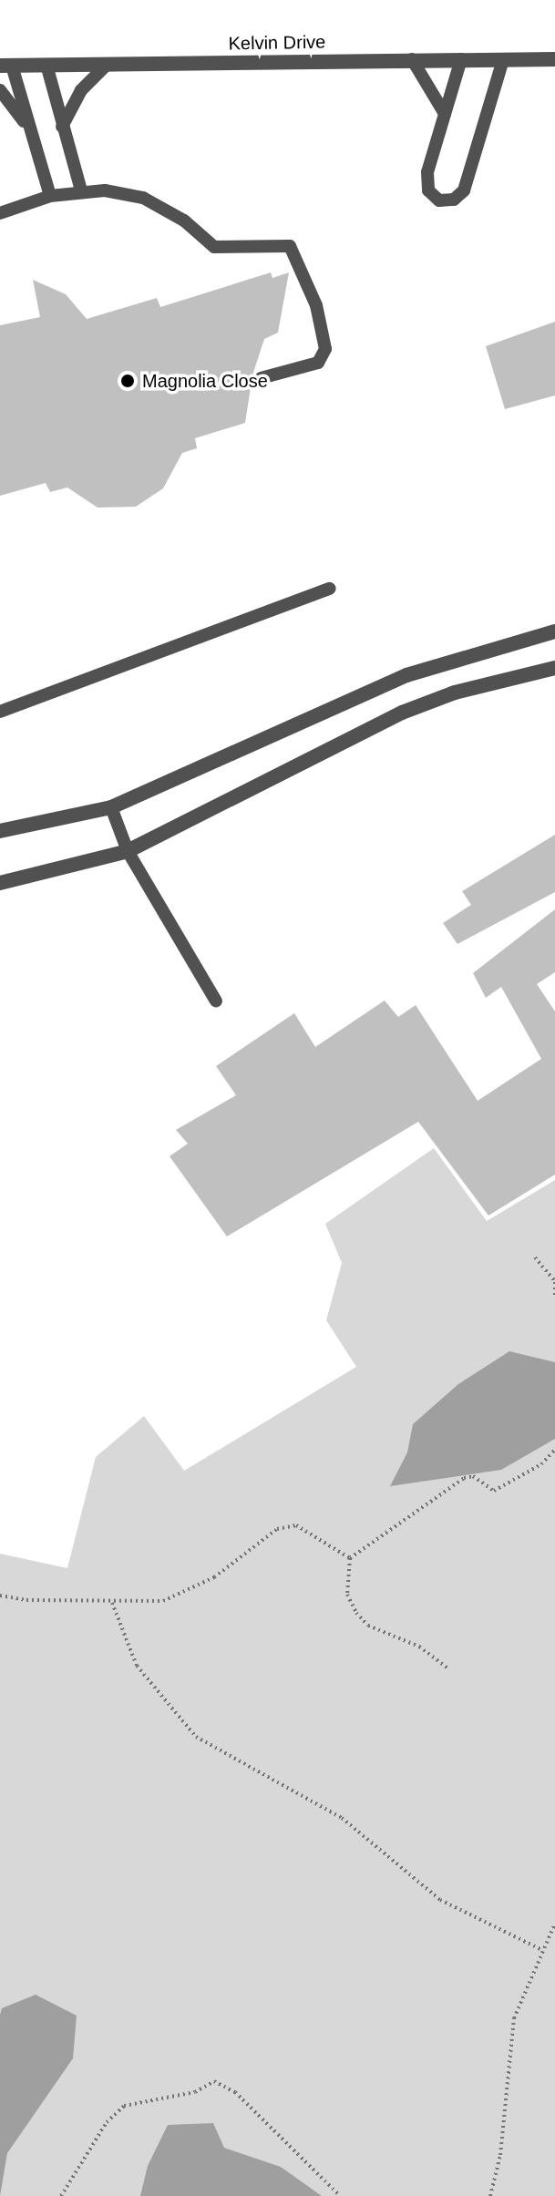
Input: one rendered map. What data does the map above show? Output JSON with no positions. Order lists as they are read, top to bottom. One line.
{"streets":{"street":["Kelvin Drive"]},"places":["Magnolia Close"]}
